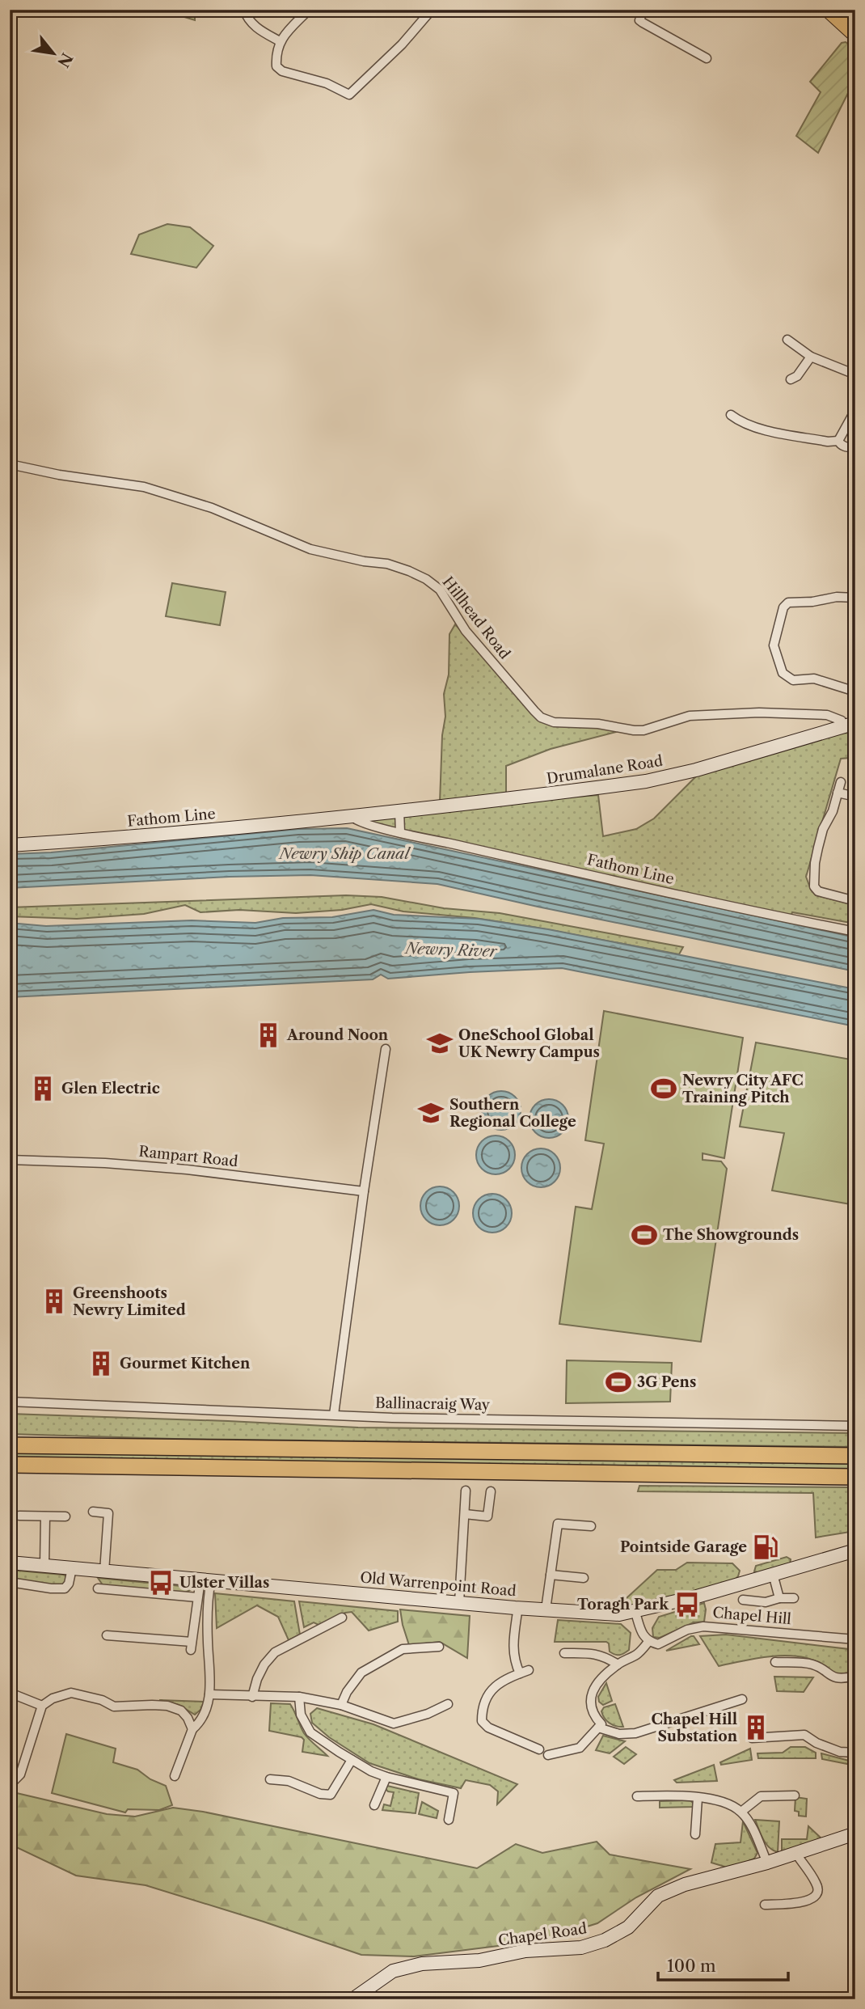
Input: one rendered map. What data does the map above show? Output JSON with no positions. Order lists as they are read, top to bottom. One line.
{"streets":{"street":["Hillhead Road","Drumalane Road","Fathom Line","Rampart Road","Ballinacraig Way","Old Warrenpoint Road","Chapel Hill","Chapel Road"]},"crossings":[["Hillhead Road","Drumalane Road"],["Drumalane Road","Fathom Line"]],"water":["Newry Ship Canal","Newry River"],"places":{"building":["Around Noon","Glen Electric","Greenshoots Newry Limited","Gourmet Kitchen","Chapel Hill Substation"],"school or university":["OneSchool Global UK Newry Campus","Southern Regional College"],"sports":["Newry City AFC Training Pitch","The Showgrounds","3G Pens"],"fuel station":["Pointside Garage"],"bus stop":["Ulster Villas","Toragh Park"]},"scale_bar":"100 m","north":"bottom right"}
